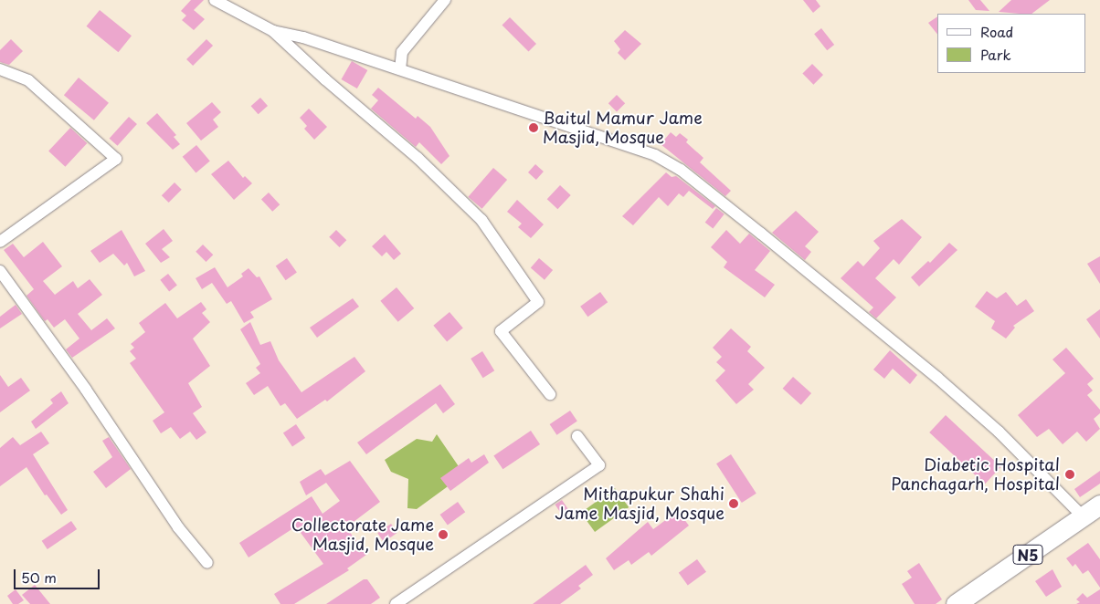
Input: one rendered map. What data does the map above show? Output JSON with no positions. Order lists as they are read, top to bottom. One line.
{"streets":{"highway":["N5"]},"places":["Baitul Mamur Jame Masjid, Mosque","Diabetic Hospital Panchagarh, Hospital","Mithapukur Shahi Jame Masjid, Mosque","Collectorate Jame Masjid, Mosque"],"legend":["Road","Park"],"scale_bar":"50 m"}
